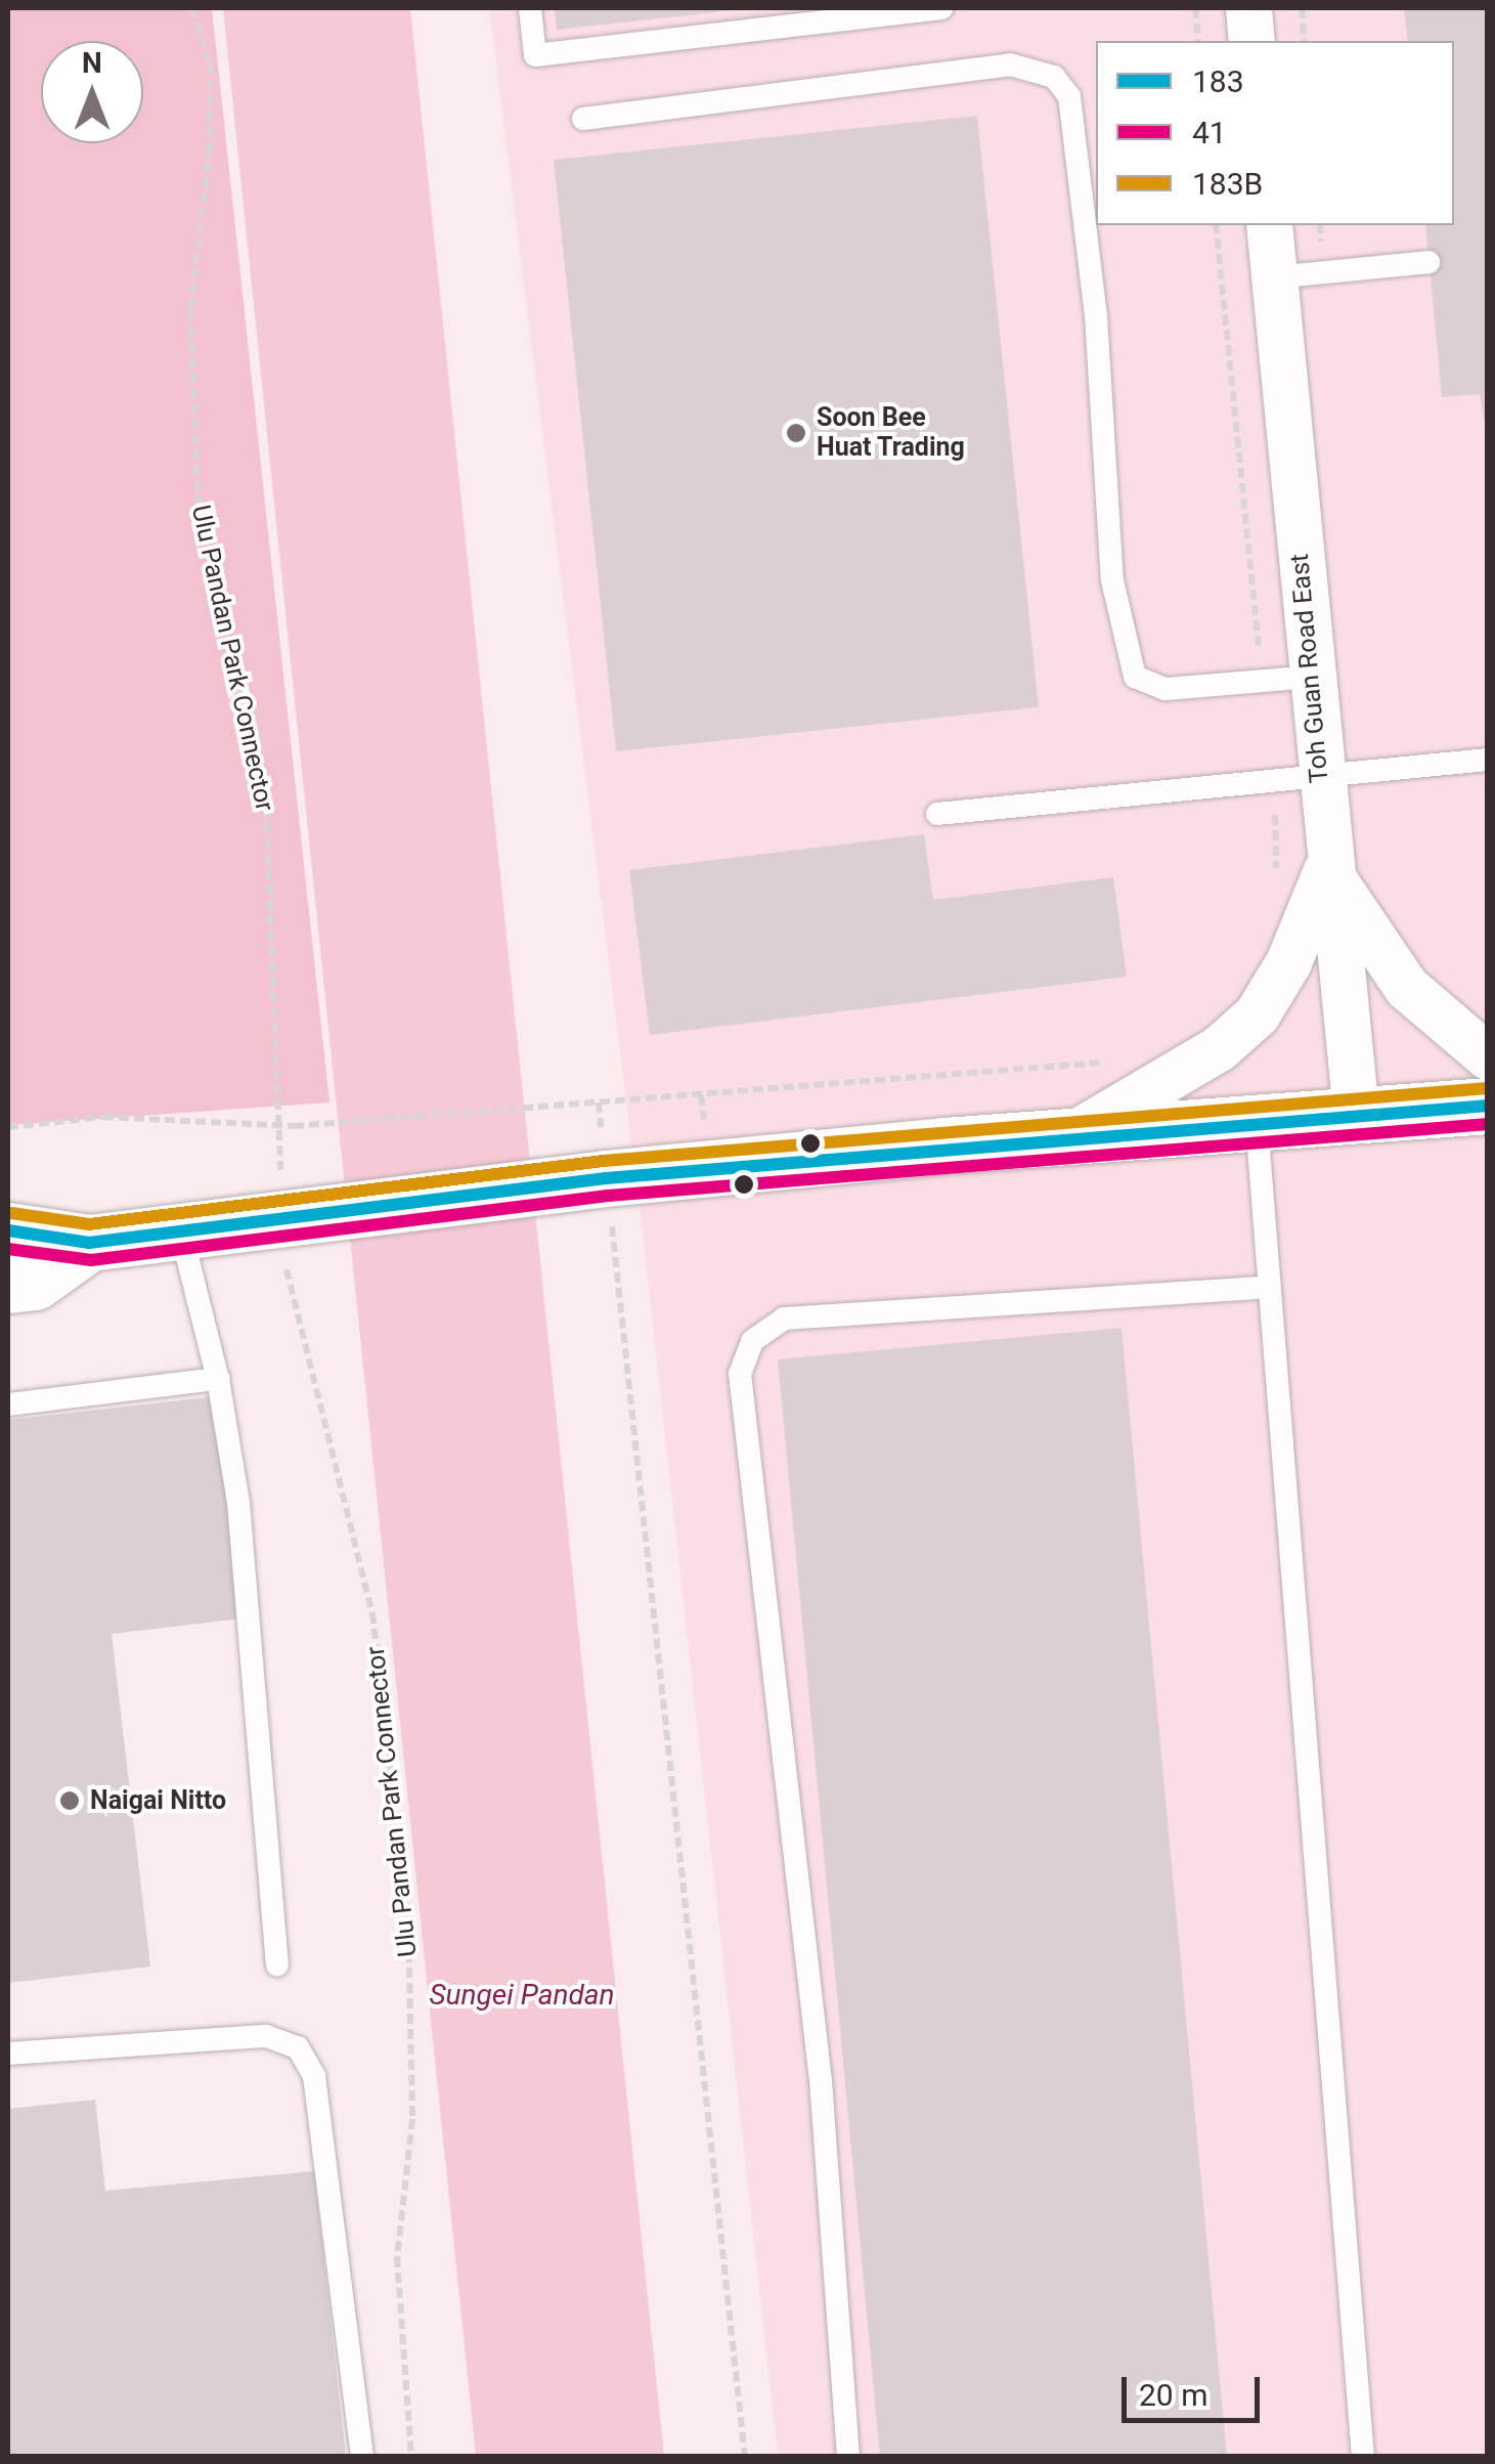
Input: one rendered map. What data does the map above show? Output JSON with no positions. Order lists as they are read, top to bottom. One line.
{"streets":{"street":["Toh Guan Road East"],"path":["Ulu Pandan Park Connector"]},"water":["Sungei Pandan"],"places":["Soon Bee Huat Trading","Naigai Nitto"],"lines":["transit line 183B","transit line 183","transit line 41"],"legend":["183","41","183B"],"scale_bar":"20 m","north":"top"}
